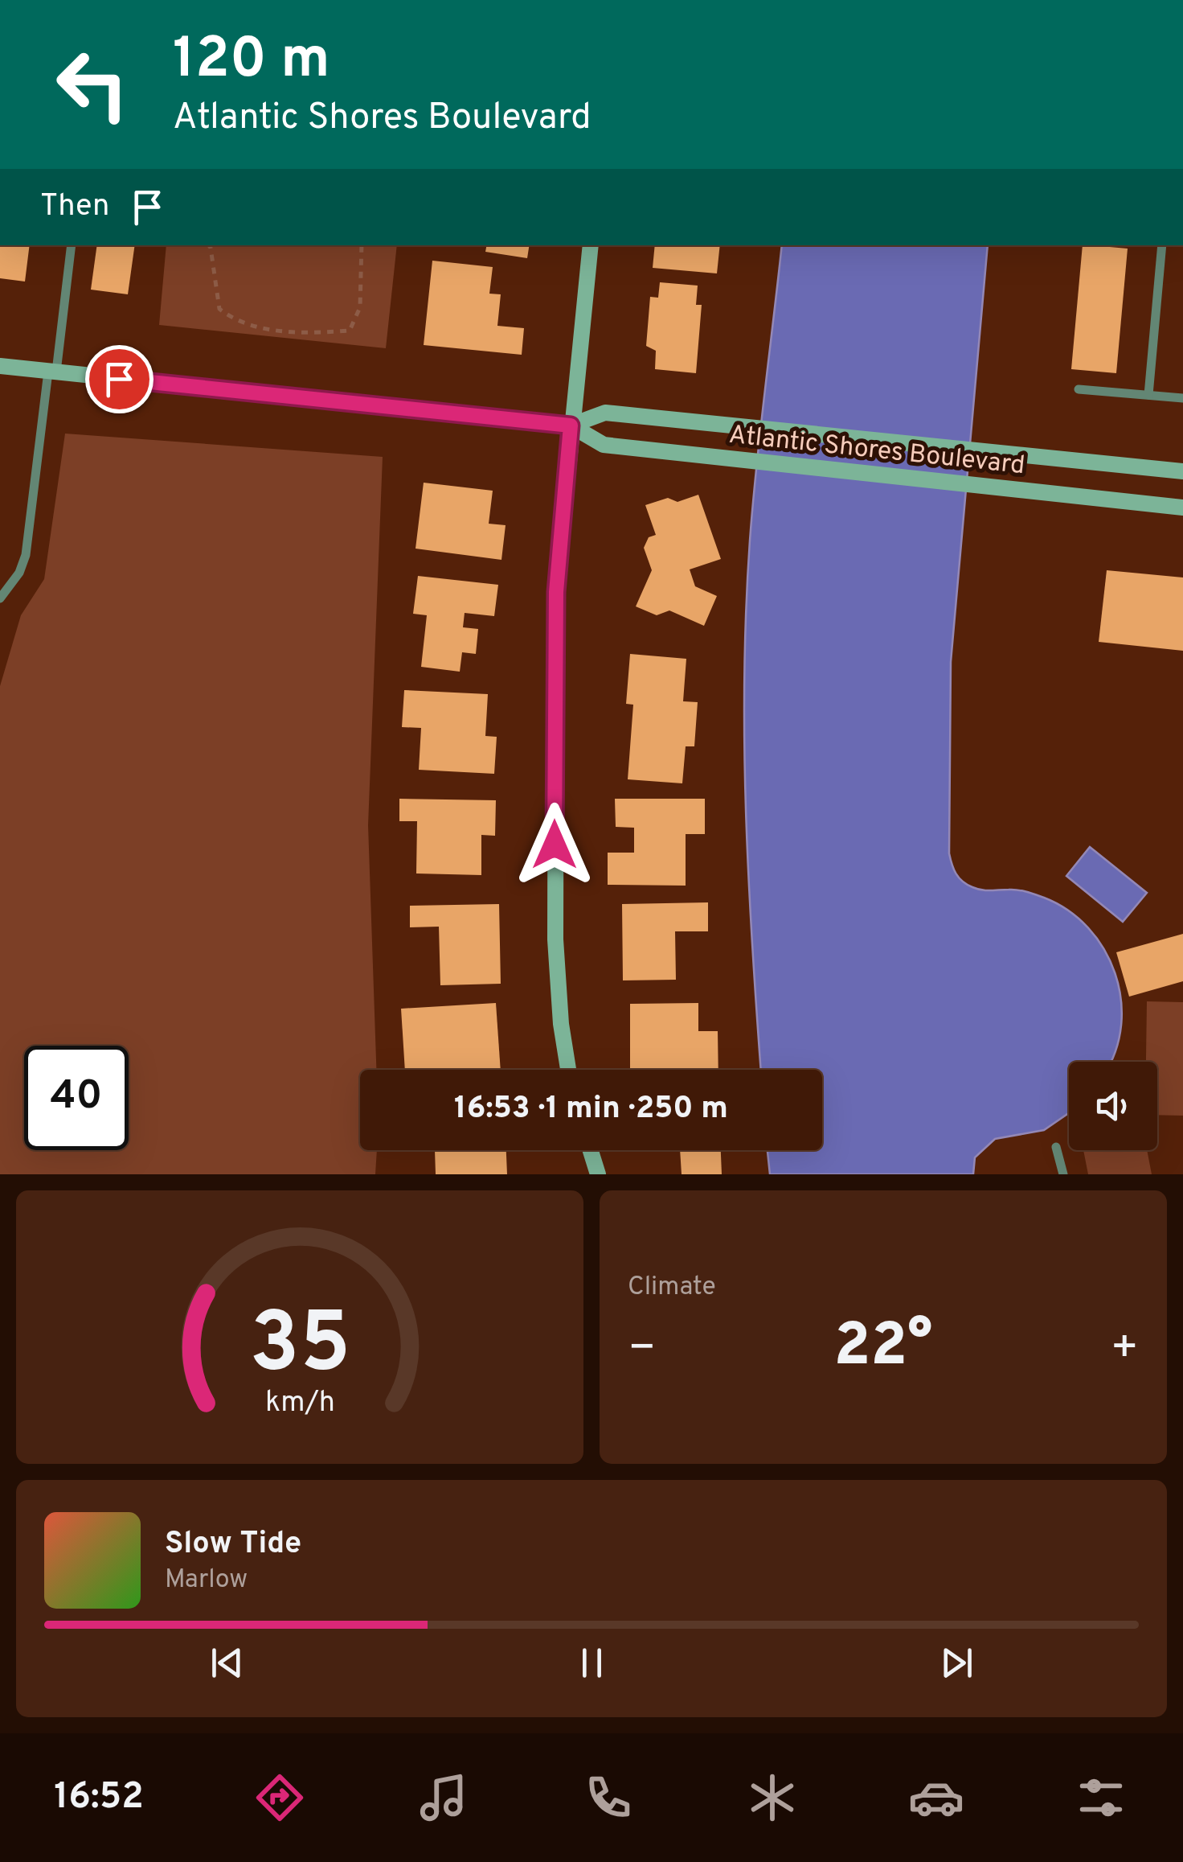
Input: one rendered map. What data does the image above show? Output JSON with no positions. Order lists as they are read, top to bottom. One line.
{"streets":{"street":["Atlantic Shores Boulevard"]},"page":{"turn":["120 m","Atlantic Shores Boulevard"],"then":"Then","limit":"40","trip":"16:53 · 1 min · 250 m","tile":"Climate","heat":["−","22°","+"],"song":["Slow Tide","Marlow"],"tabs":"16:52","gauge":["35","km/h"]}}
